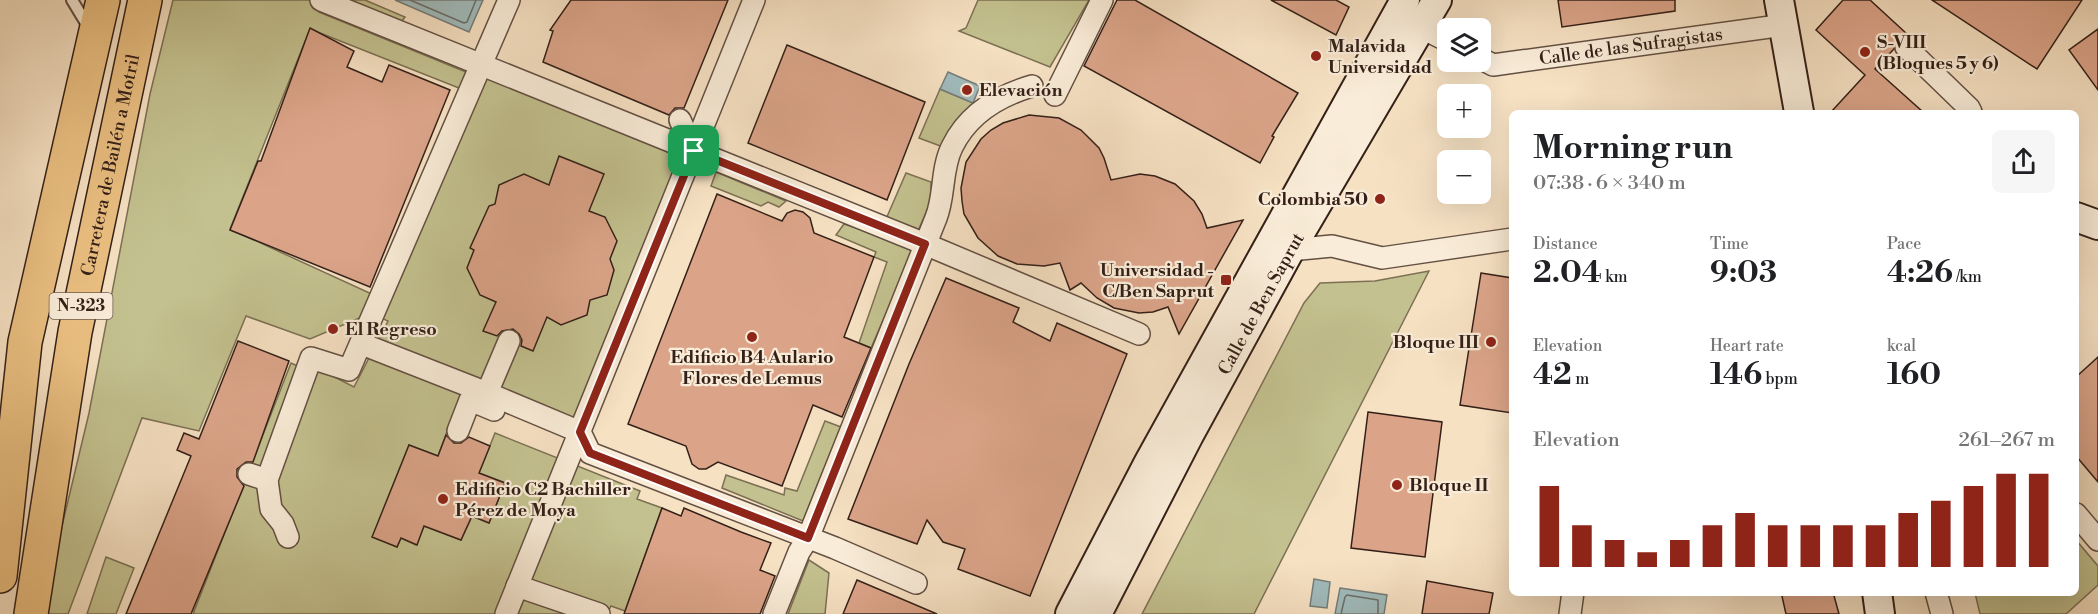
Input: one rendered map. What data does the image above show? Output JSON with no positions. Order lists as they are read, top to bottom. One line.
{"streets":{"main road":["Carretera de Bailén a Motril","N-323"],"street":["Calle de las Sufragistas","Calle de Ben Saprut"]},"places":{"other":["S-VIII (Bloques 5 y 6)","Malavida Universidad","Elevación","Colombia 50","El Regreso","Edificio B4 Aulario Flores de Lemus","Bloque III","Bloque II","Edificio C2 Bachiller Pérez de Moya"],"transit":["Universidad - C/Ben Saprut"]},"page":{"map_buttons":["+","−"],"heading":["Morning run","07:38 · 6 × 340 m"],"stats":[["Distance","2.04 km"],["Time","9:03"],["Pace","4:26 /km"],["Elevation","42 m"],["Heart rate","146 bpm"],["kcal","160"]],"chart":["Elevation","261–267 m"]}}
